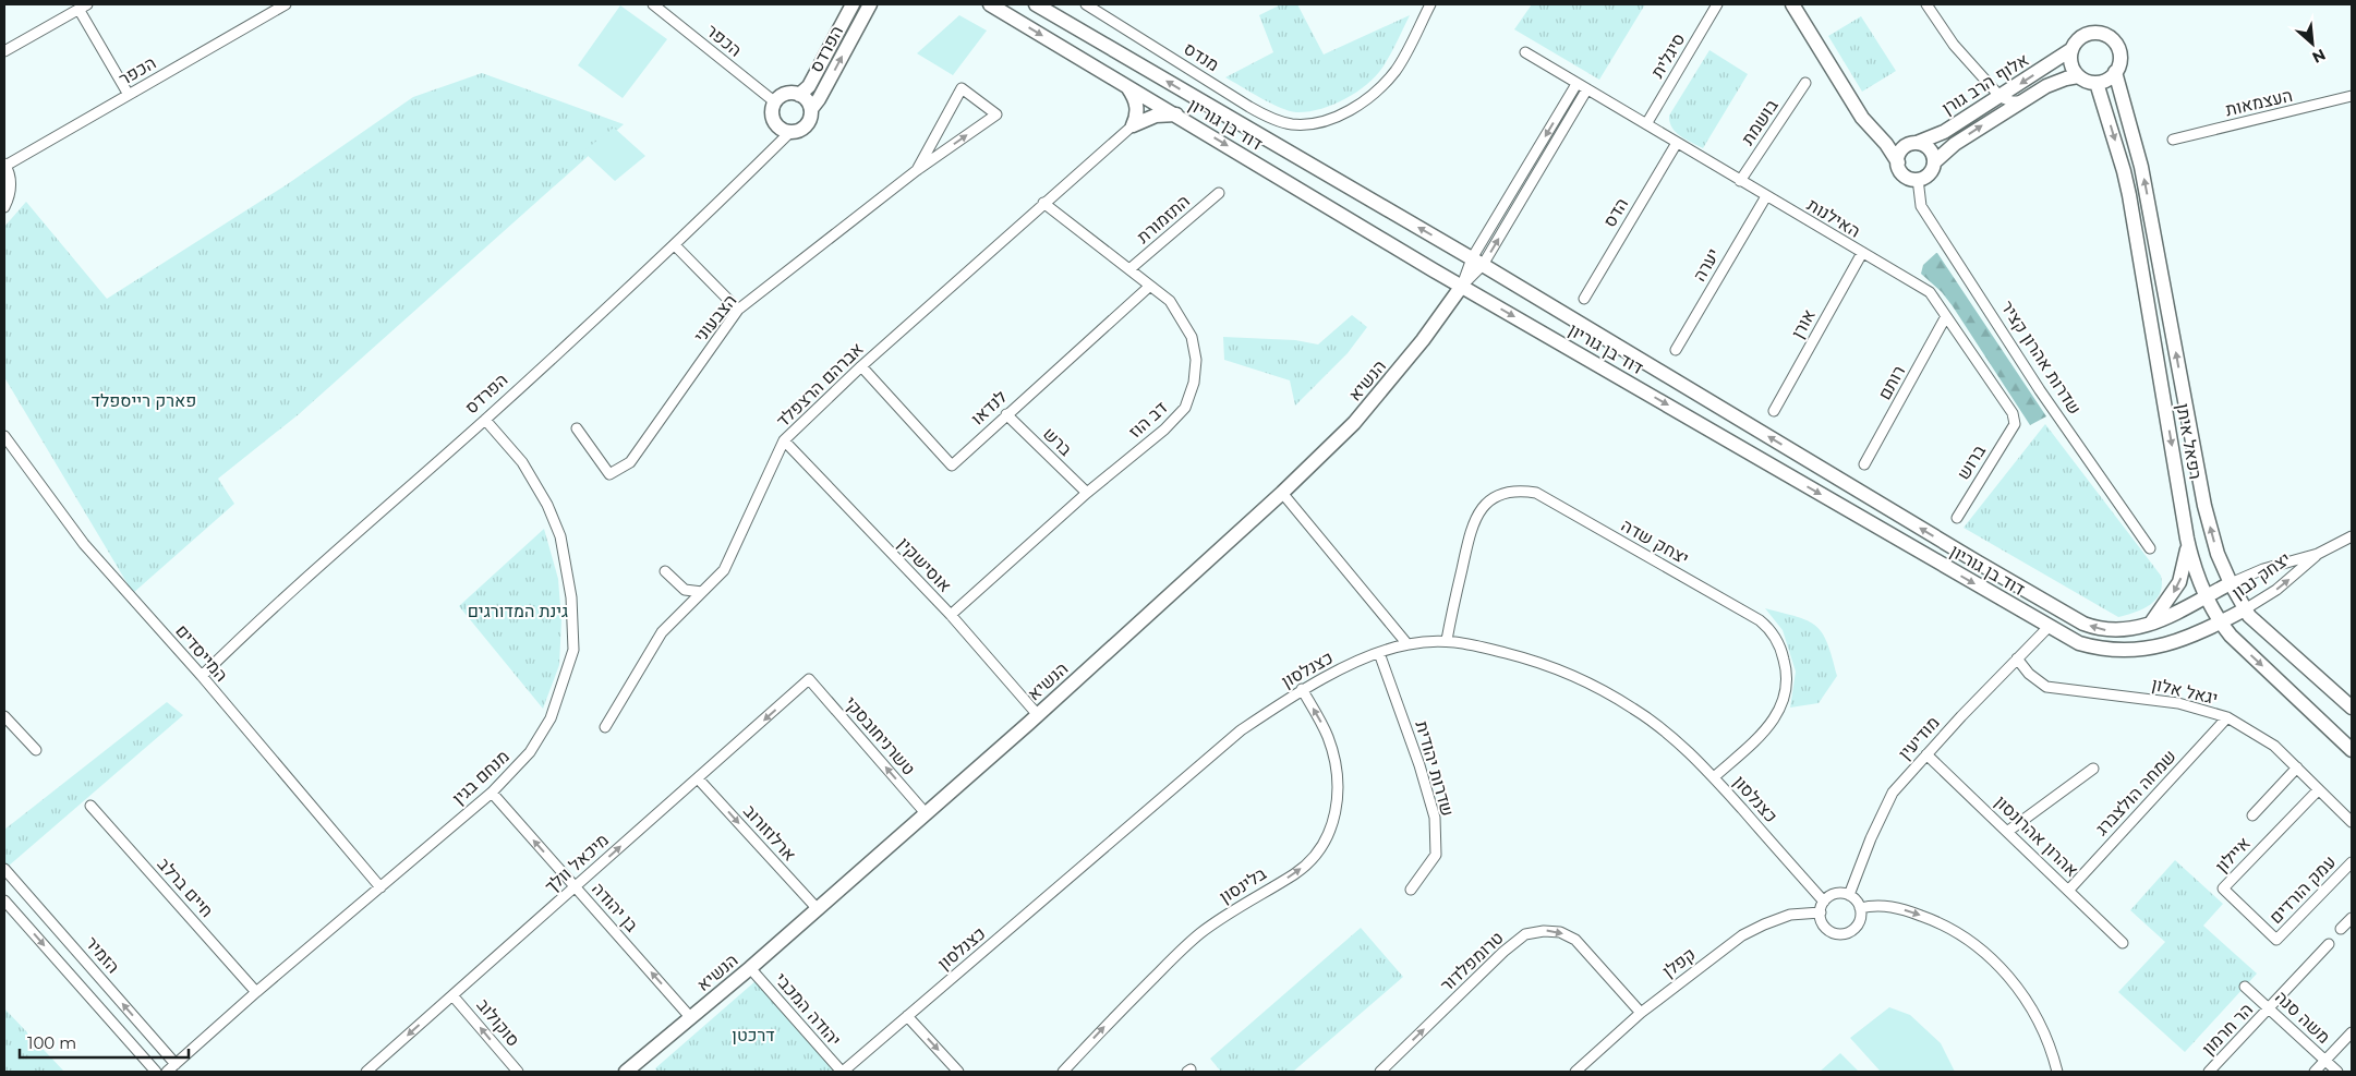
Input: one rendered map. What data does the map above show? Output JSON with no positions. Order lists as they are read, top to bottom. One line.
{"streets":{"main road":["הפרדס","אלוף הרב גורן","דוד בן גוריון","הנשיא","רפאל איתן","יצחק נבון"],"street":["הכפר","סיגלית","מנדס","העצמאות","בושמת","הדס","האילנות","התזמורת","יערה","הצבעוני","אורן","שדרות אהרון קציר","רותם","אברהם הרצפלד","לנדאו","דב הוז","ברש","ברוש","יצחק שדה","אוסישקין","המייסדים","כצנלסון","יגאל אלון","טשרניחובסקי","מודיעין","שדרות יהודית","מנחם בגין","שמחה הולצברג","ארלוזורוב","אהרון אהרונסון","איילון","מיכאל וולך","בלינסון","חיים ברלב","עמק הורדים","בן יהודה","הזמיר","טרומפלדור","קפלן","יהודה המכבי","משה סנה","סוקולוב","הר חרמון"]},"crossings":[["הכפר","הפרדס"],["הפרדס","המייסדים"],["הפרדס","מנחם בגין"],["סיגלית","האילנות"],["אלוף הרב גורן","שדרות אהרון קציר"],["אלוף הרב גורן","רפאל איתן"],["בושמת","האילנות"],["דוד בן גוריון","הנשיא"],["דוד בן גוריון","רפאל איתן"],["דוד בן גוריון","יצחק נבון"],["דוד בן גוריון","מודיעין"],["הדס","האילנות"],["האילנות","יערה"],["האילנות","אורן"],["האילנות","רותם"],["האילנות","ברוש"],["התזמורת","דב הוז"],["הנשיא","אוסישקין"],["הנשיא","טשרניחובסקי"],["הנשיא","ארלוזורוב"],["הנשיא","בן יהודה"],["הנשיא","יהודה המכבי"],["אברהם הרצפלד","לנדאו"],["אברהם הרצפלד","דב הוז"],["אברהם הרצפלד","אוסישקין"],["לנדאו","דב הוז"],["לנדאו","ברש"],["דב הוז","ברש"],["דב הוז","אוסישקין"],["רפאל איתן","יצחק נבון"],["יצחק שדה","כצנלסון"],["המייסדים","מנחם בגין"],["כצנלסון","מודיעין"],["כצנלסון","שדרות יהודית"],["כצנלסון","בלינסון"],["כצנלסון","קפלן"],["כצנלסון","יהודה המכבי"],["יגאל אלון","מודיעין"],["יגאל אלון","שמחה הולצברג"],["יגאל אלון","איילון"],["טשרניחובסקי","מיכאל וולך"],["מודיעין","אהרון אהרונסון"],["מודיעין","קפלן"],["מנחם בגין","חיים ברלב"],["מנחם בגין","בן יהודה"],["מנחם בגין","הזמיר"],["שמחה הולצברג","אהרון אהרונסון"],["ארלוזורוב","מיכאל וולך"],["איילון","עמק הורדים"],["מיכאל וולך","בן יהודה"],["מיכאל וולך","סוקולוב"],["טרומפלדור","קפלן"],["משה סנה","הר חרמון"]],"one_way":["טשרניחובסקי","ארלוזורוב","בלינסון","בן יהודה","סוקולוב"],"parks":["פארק רייספלד","גינת המדורגים","דרכטן"],"scale_bar":"100 m","north":"bottom right"}
